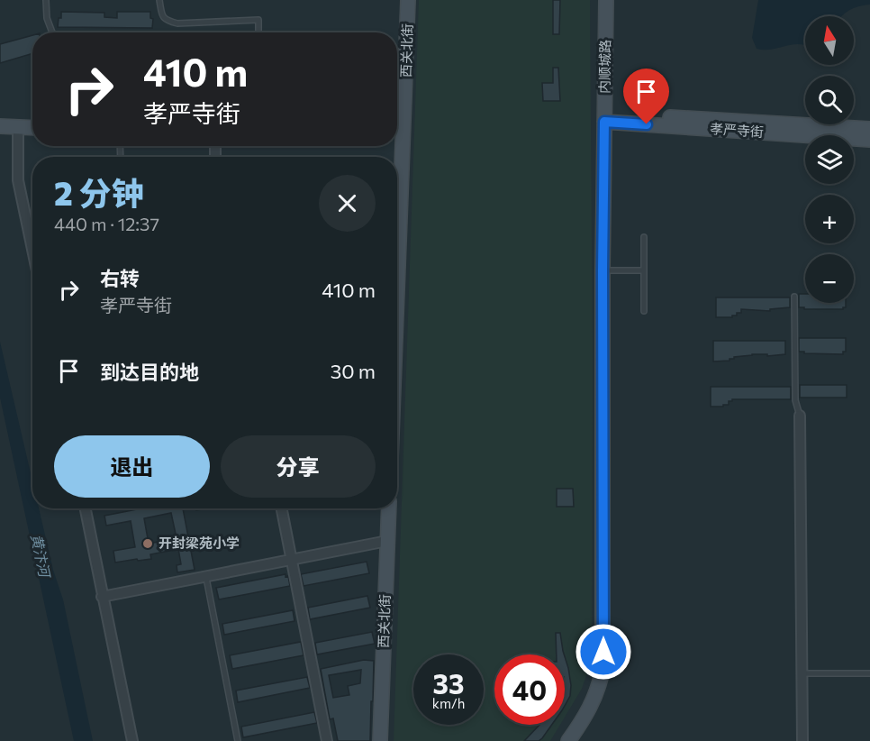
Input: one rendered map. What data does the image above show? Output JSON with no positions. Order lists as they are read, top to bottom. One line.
{"streets":{"street":["西关北街","内顺城路","孝严寺街"]},"crossings":[["内顺城路","孝严寺街"]],"water":["黄汴河"],"places":["开封梁苑小学"],"north":"top","page":{"map_buttons":["+","−"],"turn":["410 m","孝严寺街"],"heading":["2 分钟","440 m · 12:37"],"list":[{"name":"右转","note":"孝严寺街","value":"410 m"},{"name":"到达目的地","value":"30 m"}],"buttons":["退出","分享"],"speed":"33 km/h","limit":"40"}}
